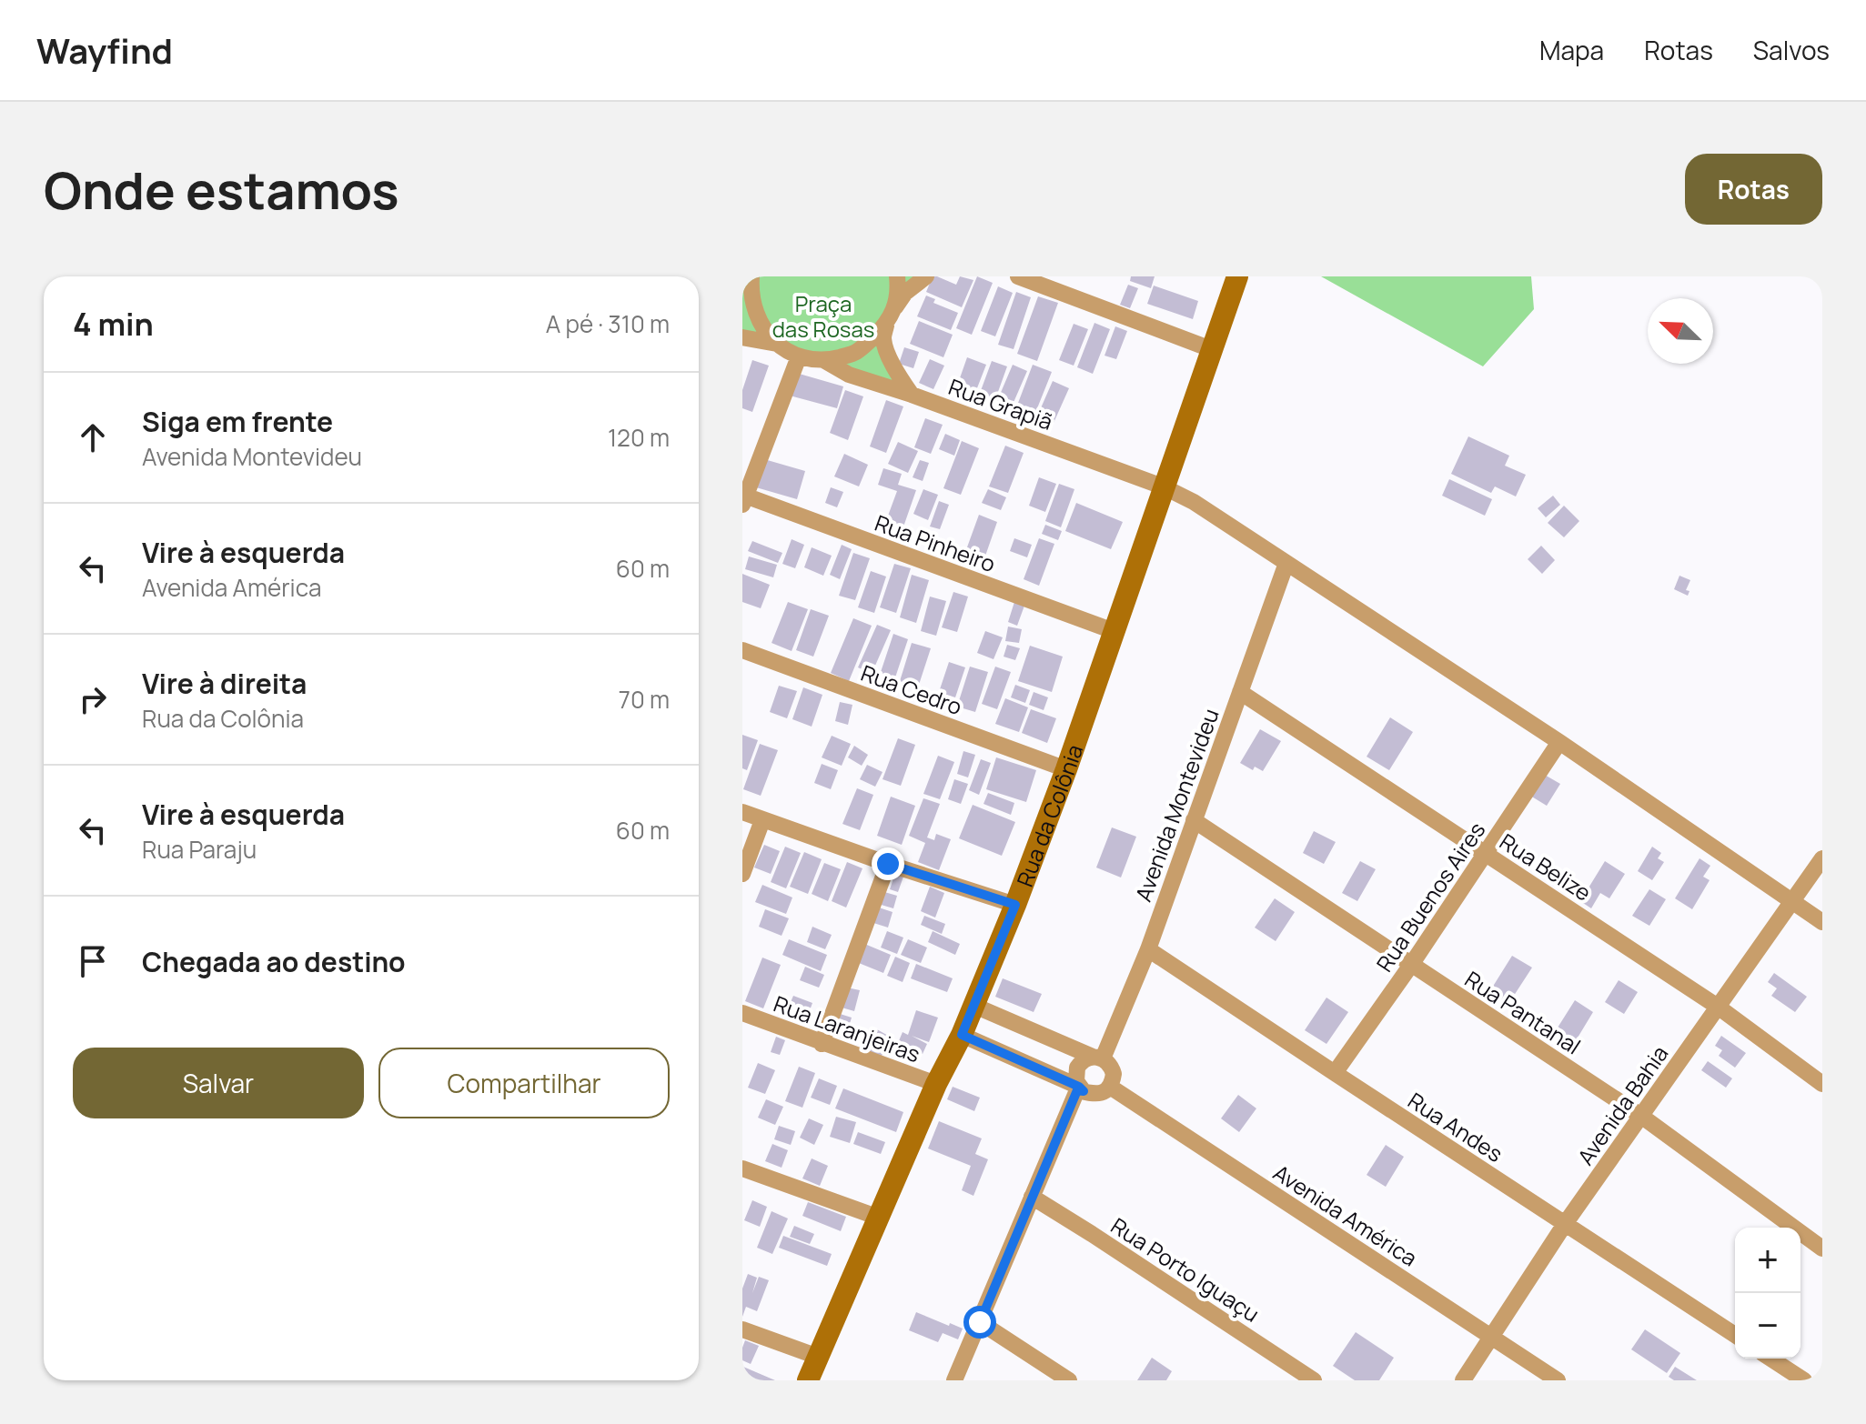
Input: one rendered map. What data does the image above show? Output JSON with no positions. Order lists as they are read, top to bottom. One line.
{"streets":{"main road":["Rua da Colônia"],"street":["Rua Grapiã","Rua Pinheiro","Rua Cedro","Avenida Montevideu","Rua Belize","Rua Buenos Aires","Rua Pantanal","Rua Laranjeiras","Avenida Bahia","Rua Andes","Avenida América","Rua Porto Iguaçu"]},"crossings":[["Rua Grapiã","Avenida Montevideu"],["Rua Grapiã","Rua da Colônia"],["Rua Grapiã","Rua Buenos Aires"],["Rua Grapiã","Avenida Bahia"],["Rua Pinheiro","Rua da Colônia"],["Rua Cedro","Rua da Colônia"],["Avenida Montevideu","Rua Belize"],["Avenida Montevideu","Rua Pantanal"],["Avenida Montevideu","Rua Andes"],["Avenida Montevideu","Avenida América"],["Rua da Colônia","Rua Laranjeiras"],["Rua Belize","Rua Buenos Aires"],["Rua Belize","Avenida Bahia"],["Rua Buenos Aires","Rua Pantanal"],["Rua Buenos Aires","Rua Andes"],["Rua Pantanal","Avenida Bahia"],["Avenida Bahia","Rua Andes"],["Avenida Bahia","Avenida América"]],"parks":["Praça das Rosas"],"north":"top left","page":{"header":"Wayfind","nav":["Mapa","Rotas","Salvos"],"buttons":["Rotas",["Salvar","Compartilhar"]],"title":"Onde estamos","heading":["4 min","A pé · 310 m"],"list":[["Siga em frente","Avenida Montevideu","120 m"],["Vire à esquerda","Avenida América","60 m"],["Vire à direita","Rua da Colônia","70 m"],["Vire à esquerda","Rua Paraju","60 m"],"Chegada ao destino"],"map_buttons":["+","−"]}}
